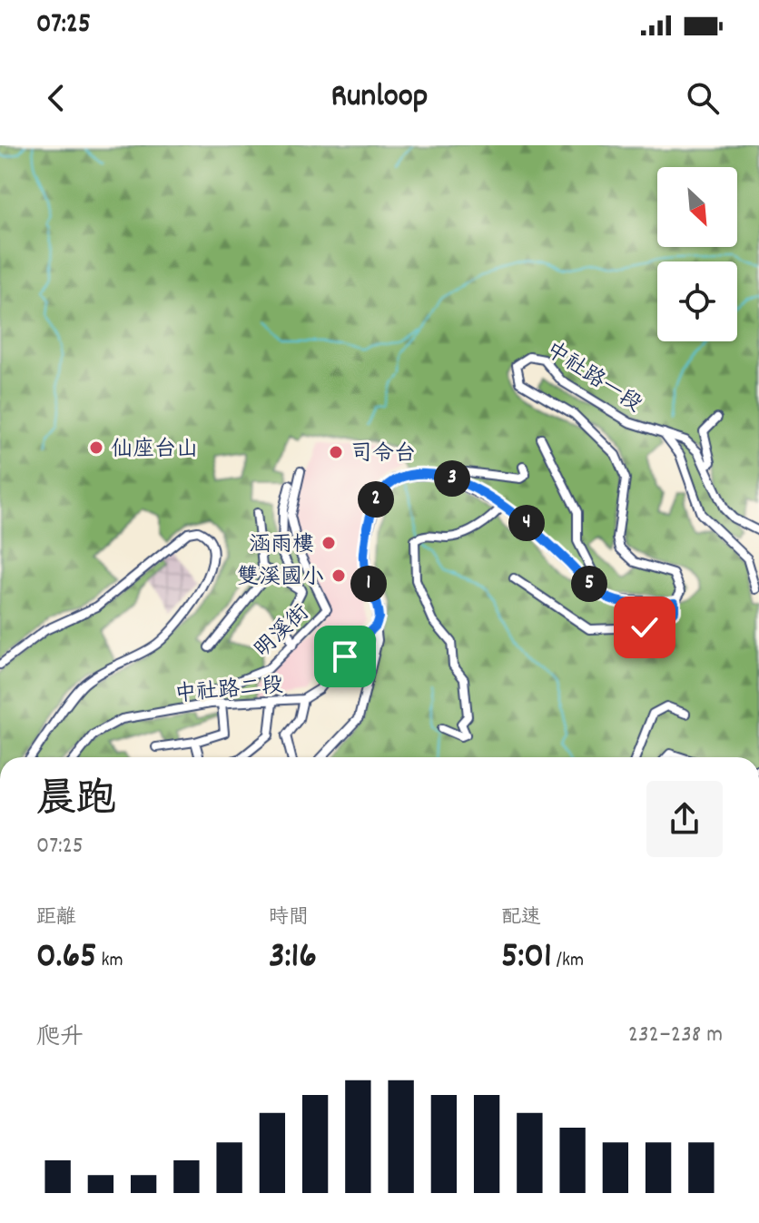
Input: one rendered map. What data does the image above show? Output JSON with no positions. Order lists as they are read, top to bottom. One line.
{"streets":{"street":["中社路一段","明溪街","中社路二段"]},"crossings":[["明溪街","中社路二段"]],"places":["仙座台山","司令台","涵雨樓","雙溪國小"],"north":"bottom right","page":{"status":"07:25","header":"Runloop","pins":["3","2","4","1","5"],"heading":["晨跑","07:25"],"stats":[["距離","0.65 km"],["時間","3:16"],["配速","5:01 /km"]],"chart":["爬升","232–238 m"]}}
